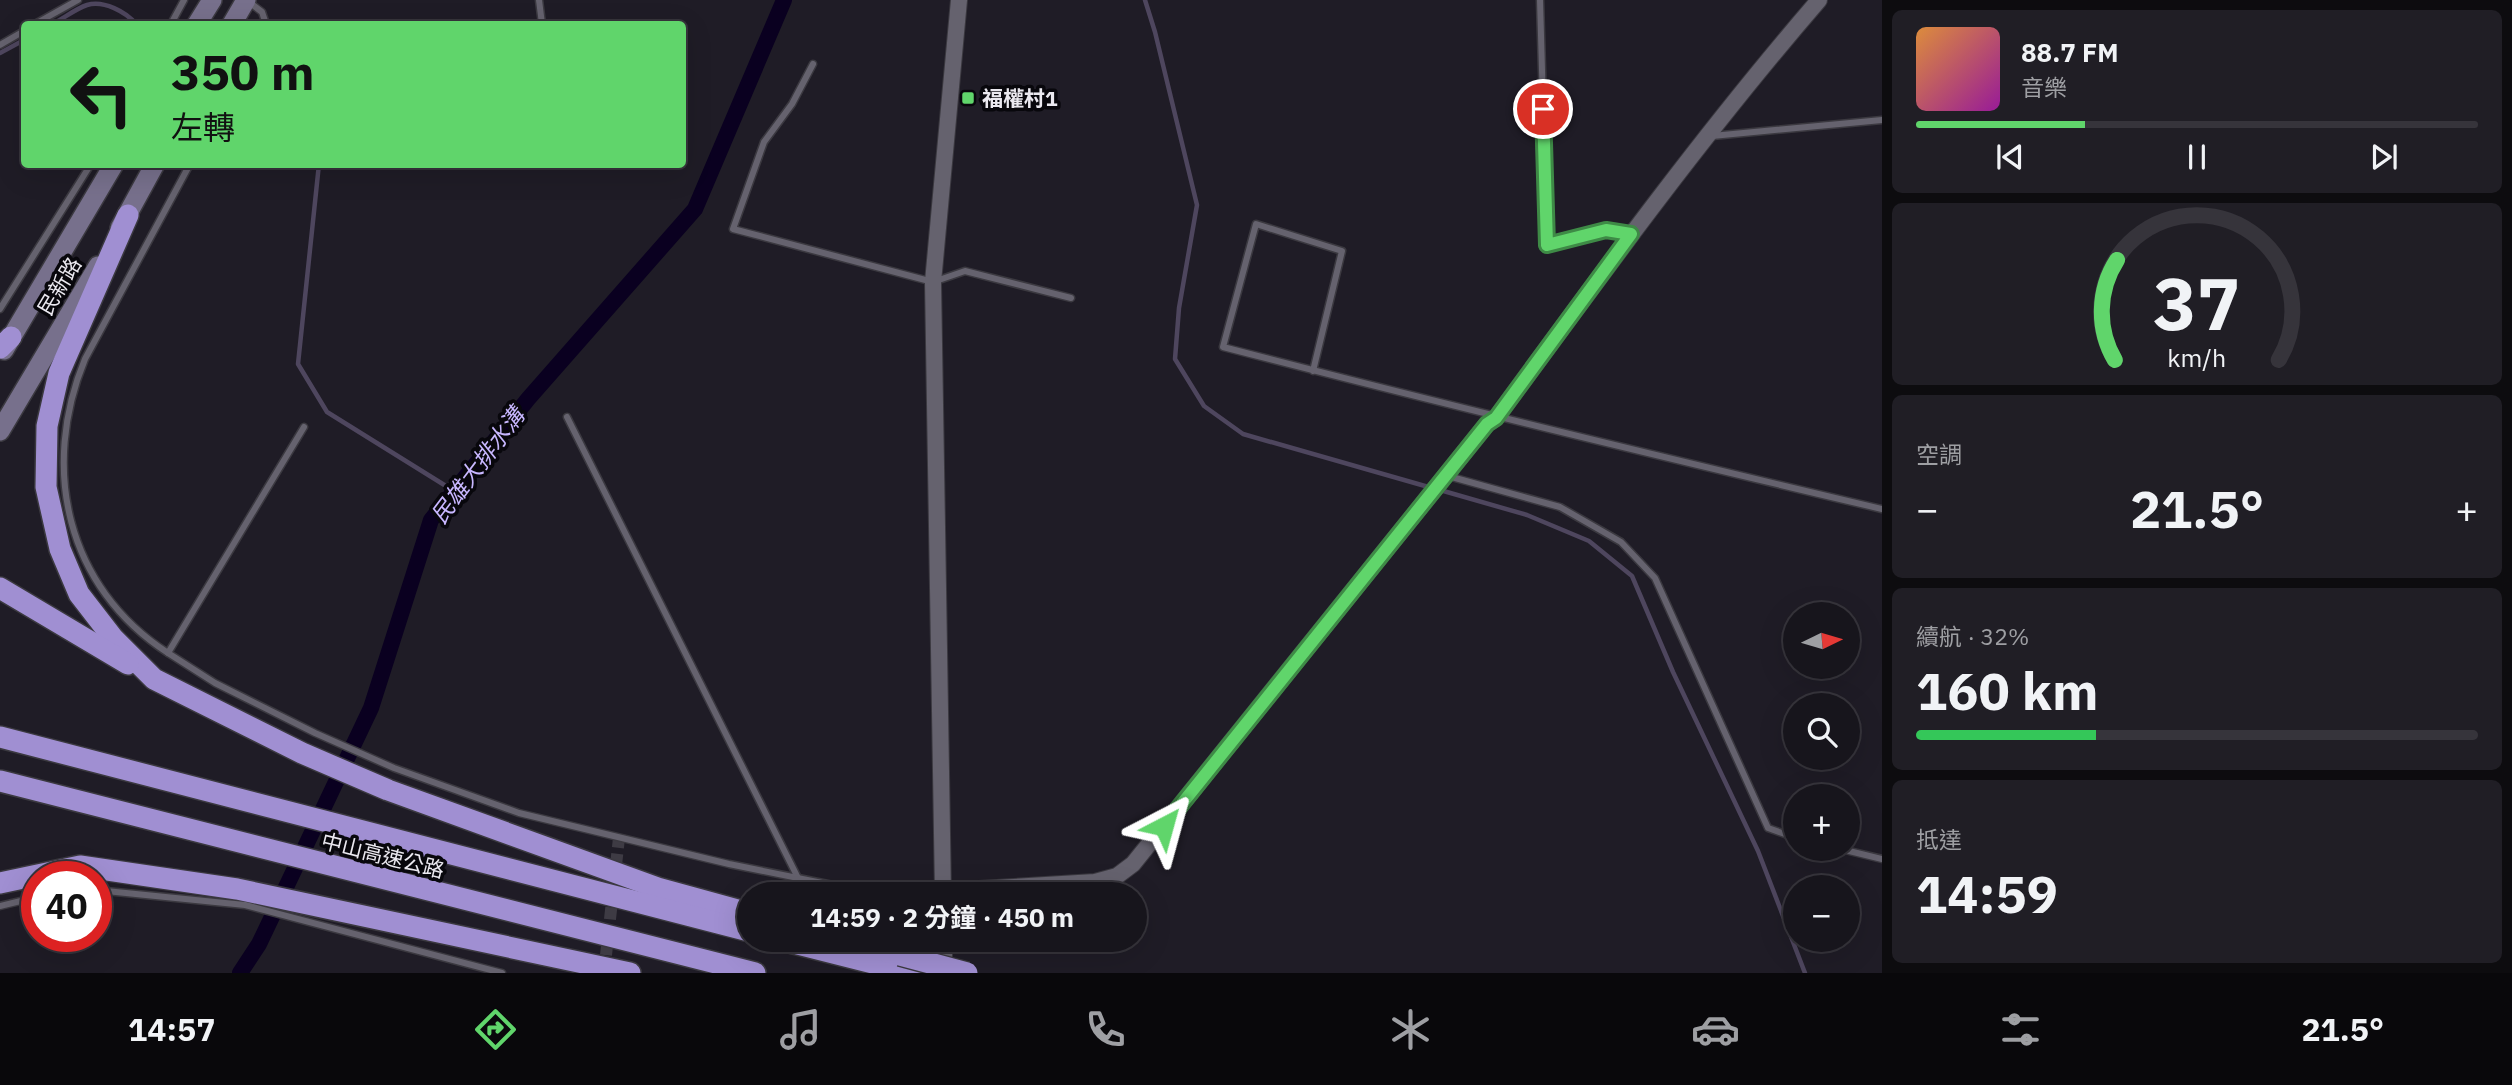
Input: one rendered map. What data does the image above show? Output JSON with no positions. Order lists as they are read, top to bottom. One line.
{"streets":{"highway":["中山高速公路"],"main road":["民新路"]},"water":["民雄大排水溝"],"places":{"transit":["福權村1"]},"north":"right","page":{"turn":["350 m","左轉"],"song":["88.7 FM","音樂"],"tile":["空調",["續航 · 32%","160 km"],["抵達","14:59"]],"heat":["−","21.5°","+"],"map_buttons":["+","−"],"limit":"40","trip":"14:59 · 2 分鐘 · 450 m","tabs":["14:57","21.5°"],"gauge":["37","km/h"]}}
